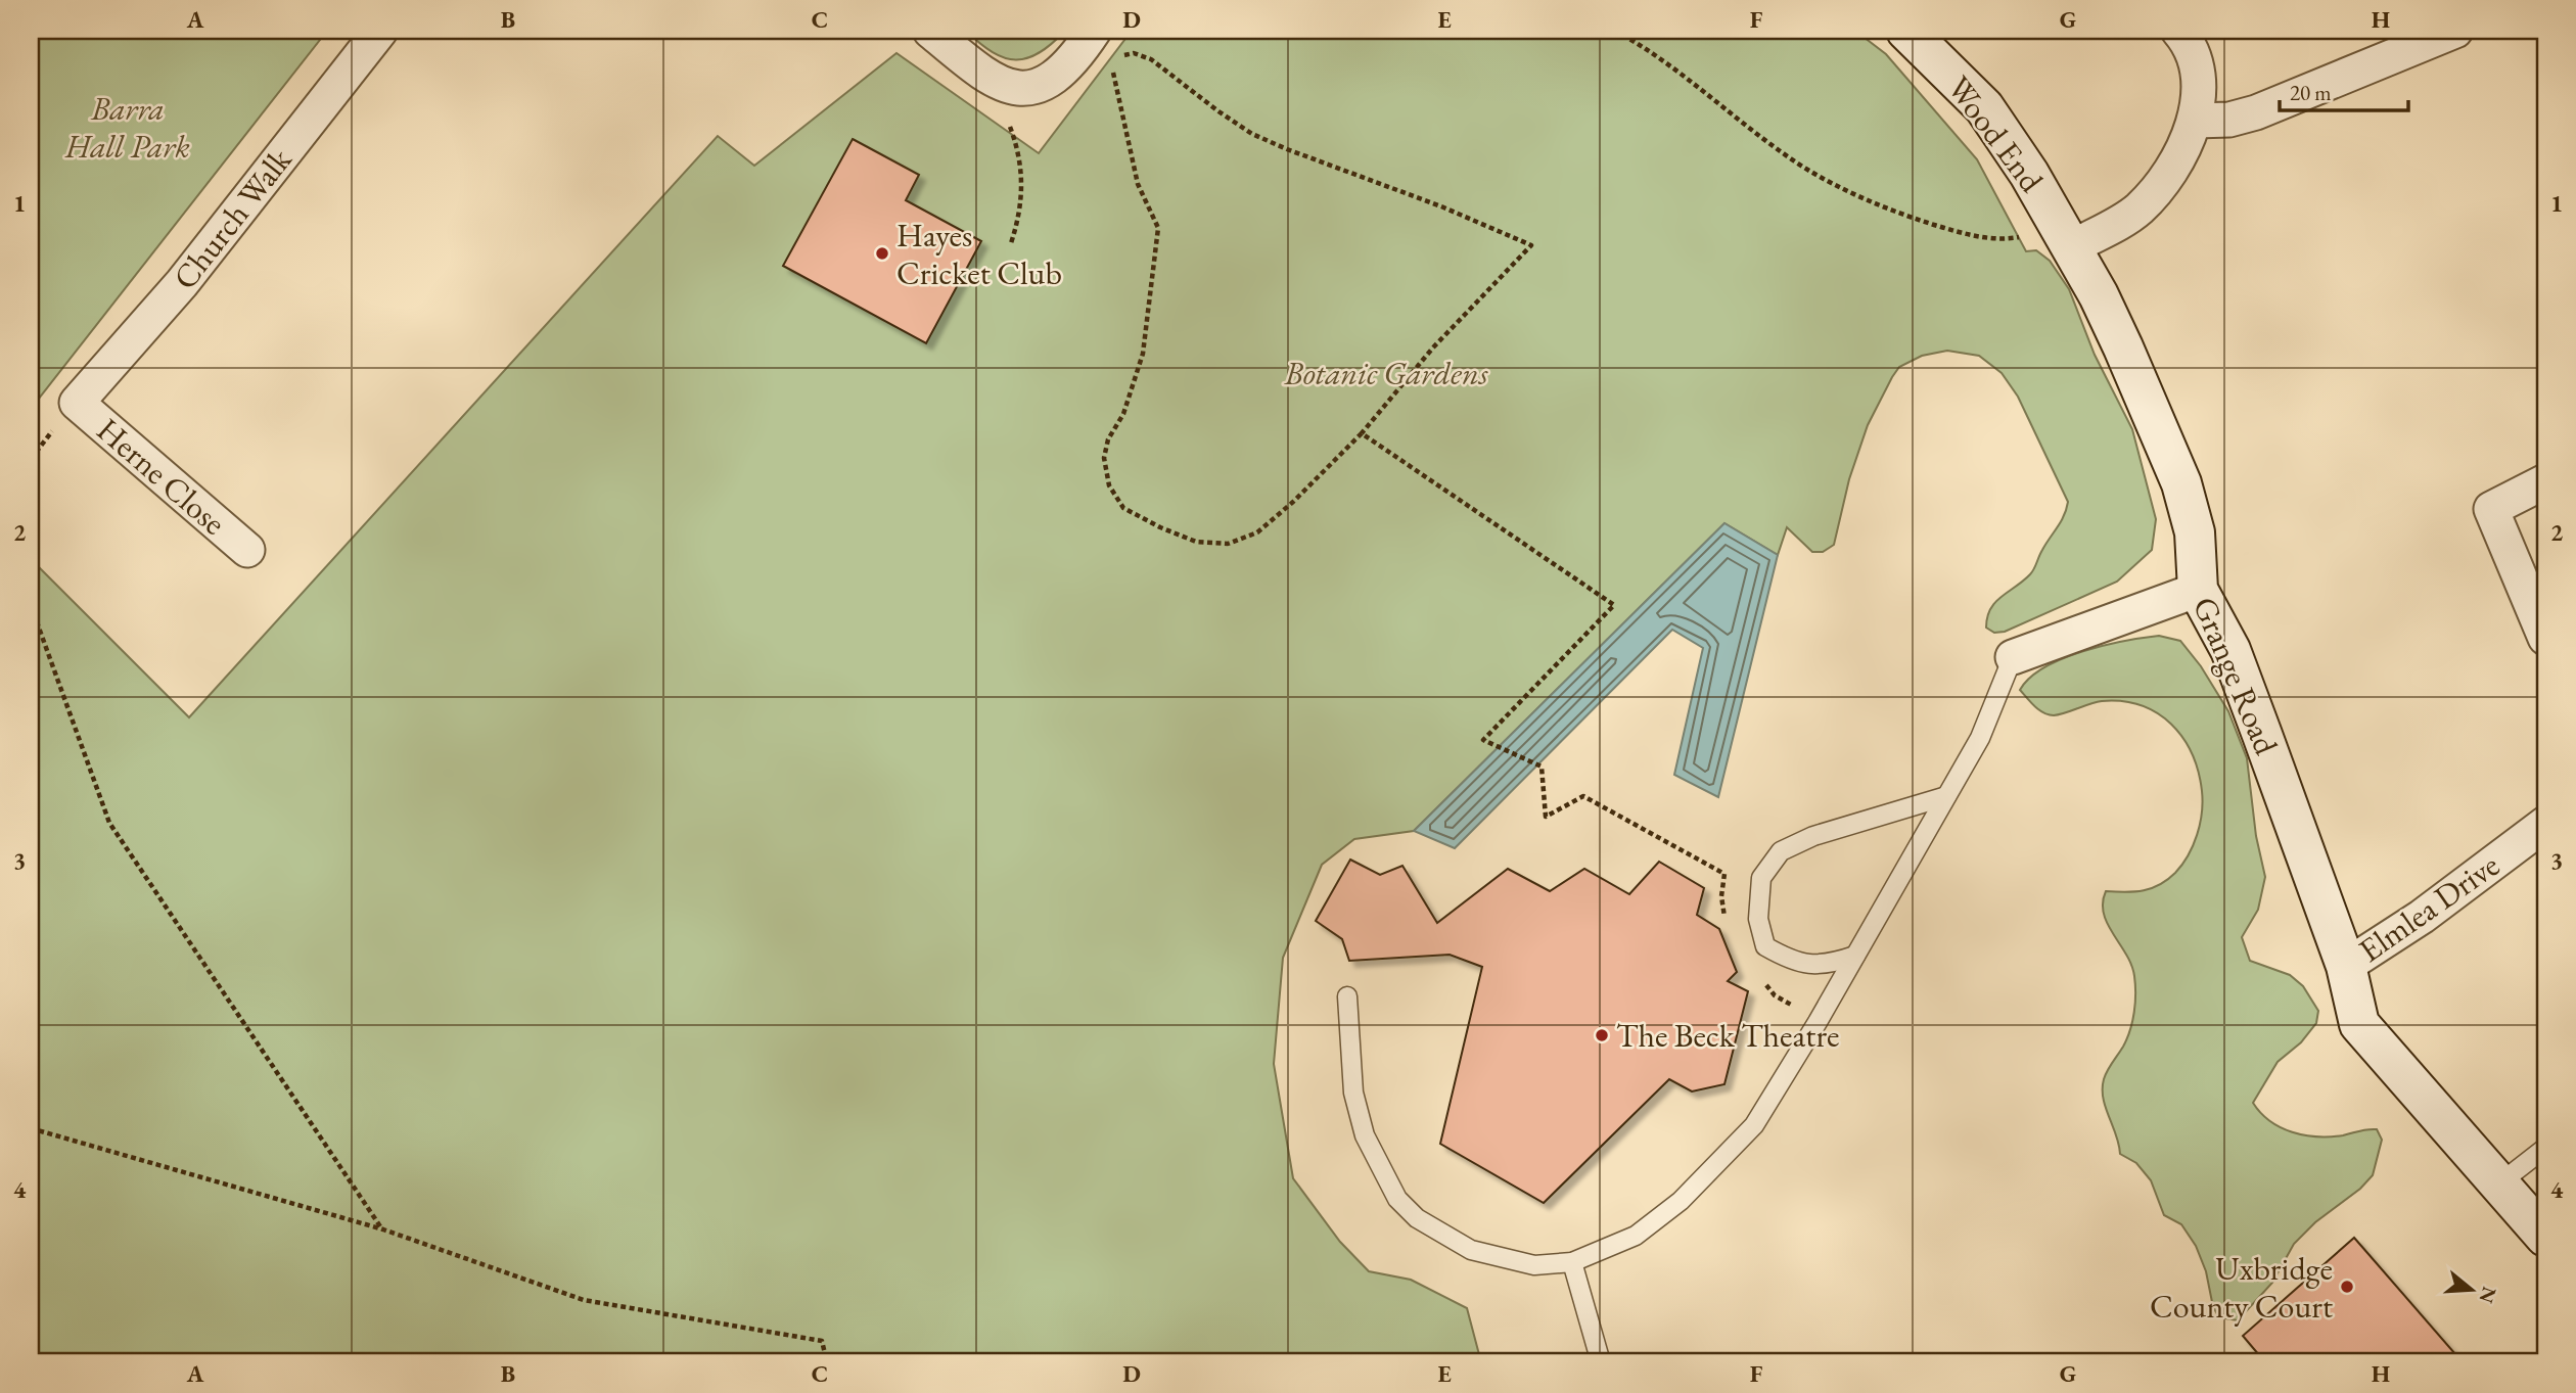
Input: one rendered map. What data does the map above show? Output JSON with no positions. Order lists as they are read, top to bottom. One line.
{"streets":{"street":["Wood End","Church Walk","Herne Close","Grange Road","Elmlea Drive"]},"crossings":[["Wood End","Grange Road"],["Church Walk","Herne Close"],["Grange Road","Elmlea Drive"]],"parks":["Barra Hall Park","Botanic Gardens"],"places":["Hayes Cricket Club","The Beck Theatre","Uxbridge County Court"],"scale_bar":"20 m","north":"right","grid":{"columns":["A","B","C","D","E","F","G","H"],"rows":["1","2","3","4"]}}
